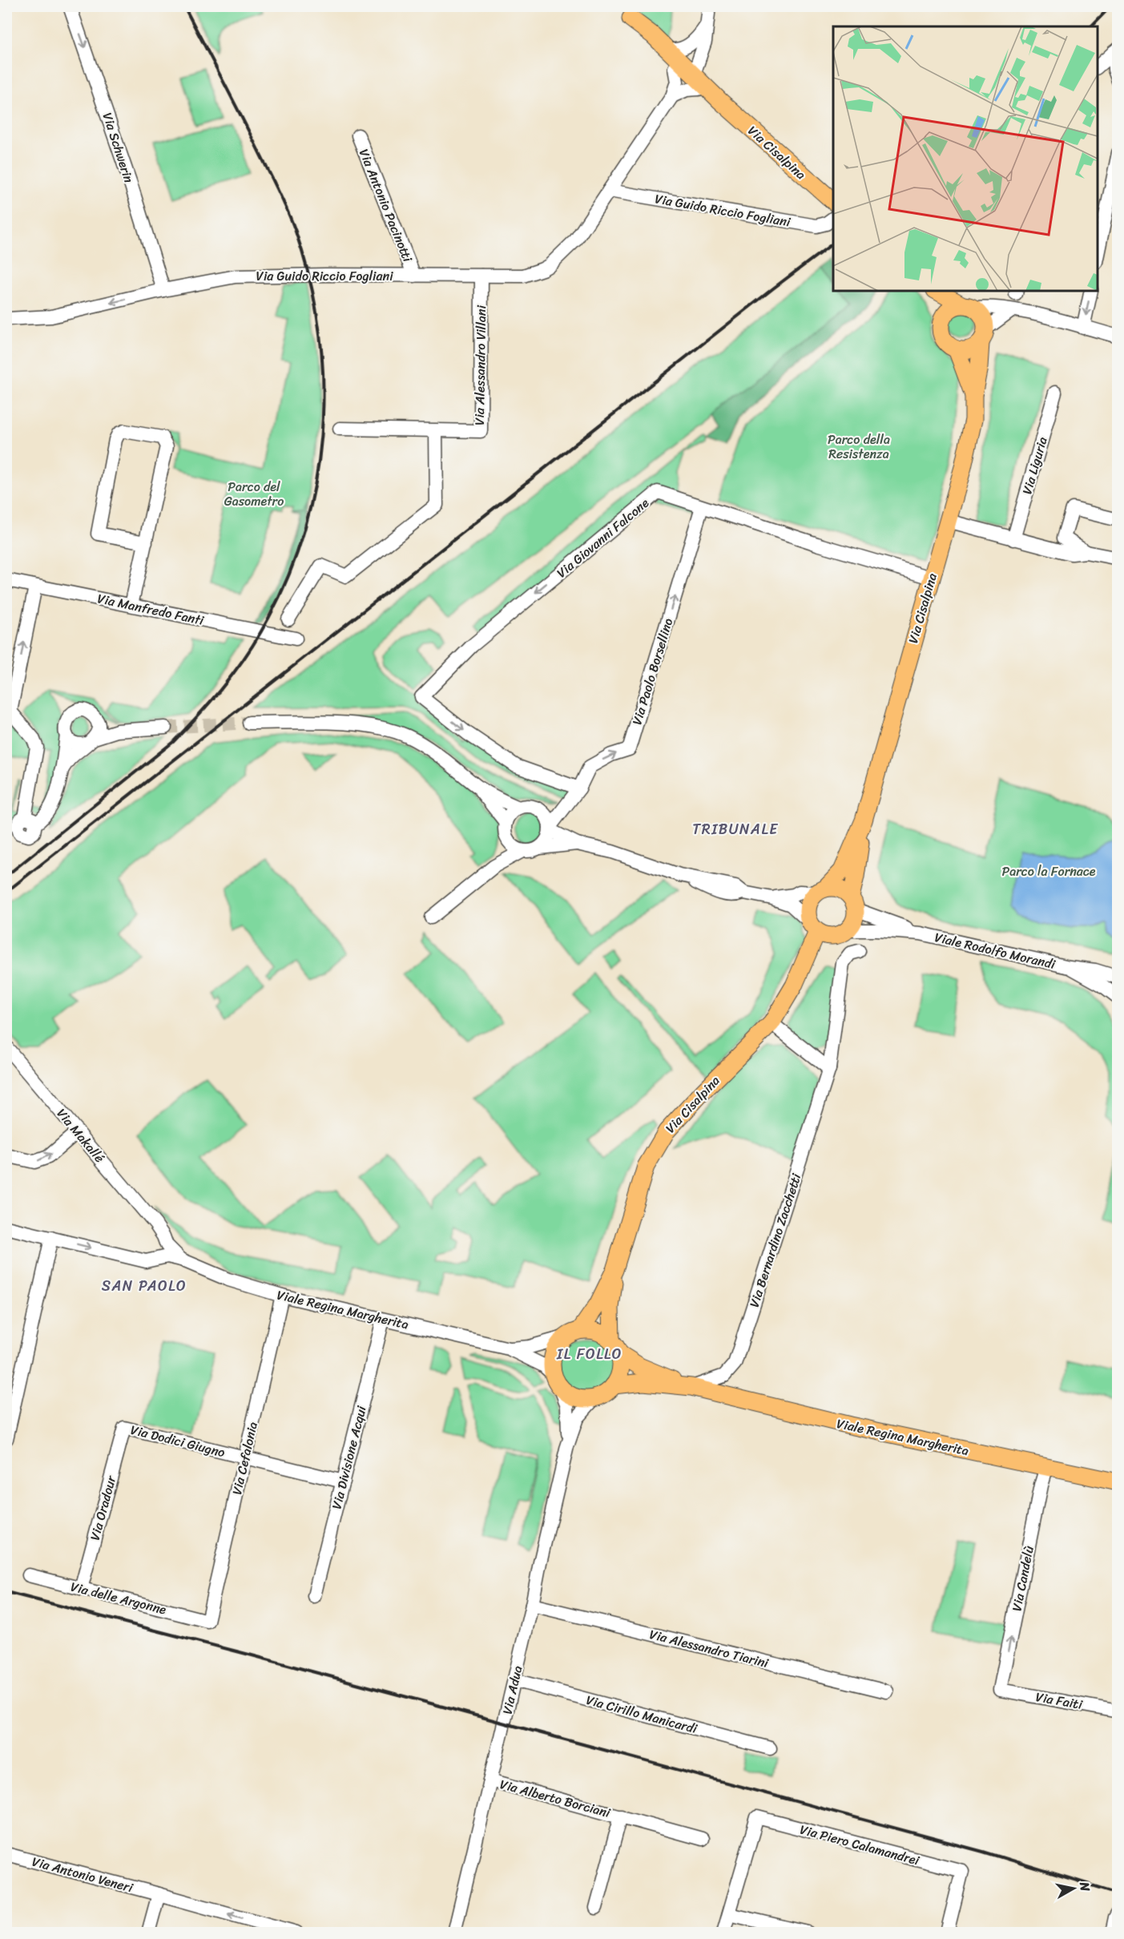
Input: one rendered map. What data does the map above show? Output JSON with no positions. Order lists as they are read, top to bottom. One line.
{"streets":{"main road":["Via Cisalpina","Viale Regina Margherita"],"street":["Via Schwerin","Via Antonio Pacinotti","Via Guido Riccio Fogliani","Via Alessandro Villani","Via Liguria","Via Giovanni Falcone","Via Manfredo Fanti","Via Paolo Borsellino","Viale Rodolfo Morandi","Via Makallé","Via Bernardino Zacchetti","Via Dodici Giugno","Via Divisione Acqui","Via Cefalonia","Via Oradour","Via Candelù","Via delle Argonne","Via Alessandro Tiarini","Via Adua","Via Faiti","Via Cirillo Manicardi","Via Alberto Borciani","Via Piero Calamandrei","Via Antonio Veneri"]},"crossings":[["Via Schwerin","Via Guido Riccio Fogliani"],["Via Cisalpina","Via Guido Riccio Fogliani"],["Via Cisalpina","Via Giovanni Falcone"],["Via Cisalpina","Viale Rodolfo Morandi"],["Via Cisalpina","Viale Regina Margherita"],["Via Cisalpina","Via Adua"],["Via Antonio Pacinotti","Via Guido Riccio Fogliani"],["Via Guido Riccio Fogliani","Via Alessandro Villani"],["Via Giovanni Falcone","Via Paolo Borsellino"],["Via Makallé","Viale Regina Margherita"],["Via Bernardino Zacchetti","Viale Regina Margherita"],["Viale Regina Margherita","Via Divisione Acqui"],["Viale Regina Margherita","Via Cefalonia"],["Viale Regina Margherita","Via Candelù"],["Viale Regina Margherita","Via Adua"],["Via Dodici Giugno","Via Divisione Acqui"],["Via Dodici Giugno","Via Cefalonia"],["Via Dodici Giugno","Via Oradour"],["Via Cefalonia","Via delle Argonne"],["Via Oradour","Via delle Argonne"],["Via Candelù","Via Faiti"],["Via Alessandro Tiarini","Via Adua"],["Via Adua","Via Cirillo Manicardi"],["Via Adua","Via Alberto Borciani"]],"one_way":["Via Schwerin","Via Paolo Borsellino","Via Candelù","Via Antonio Veneri"],"districts":["TRIBUNALE","SAN PAOLO","IL FOLLO"],"parks":["Parco della Resistenza","Parco del Gasometro","Parco la Fornace"],"north":"right"}
